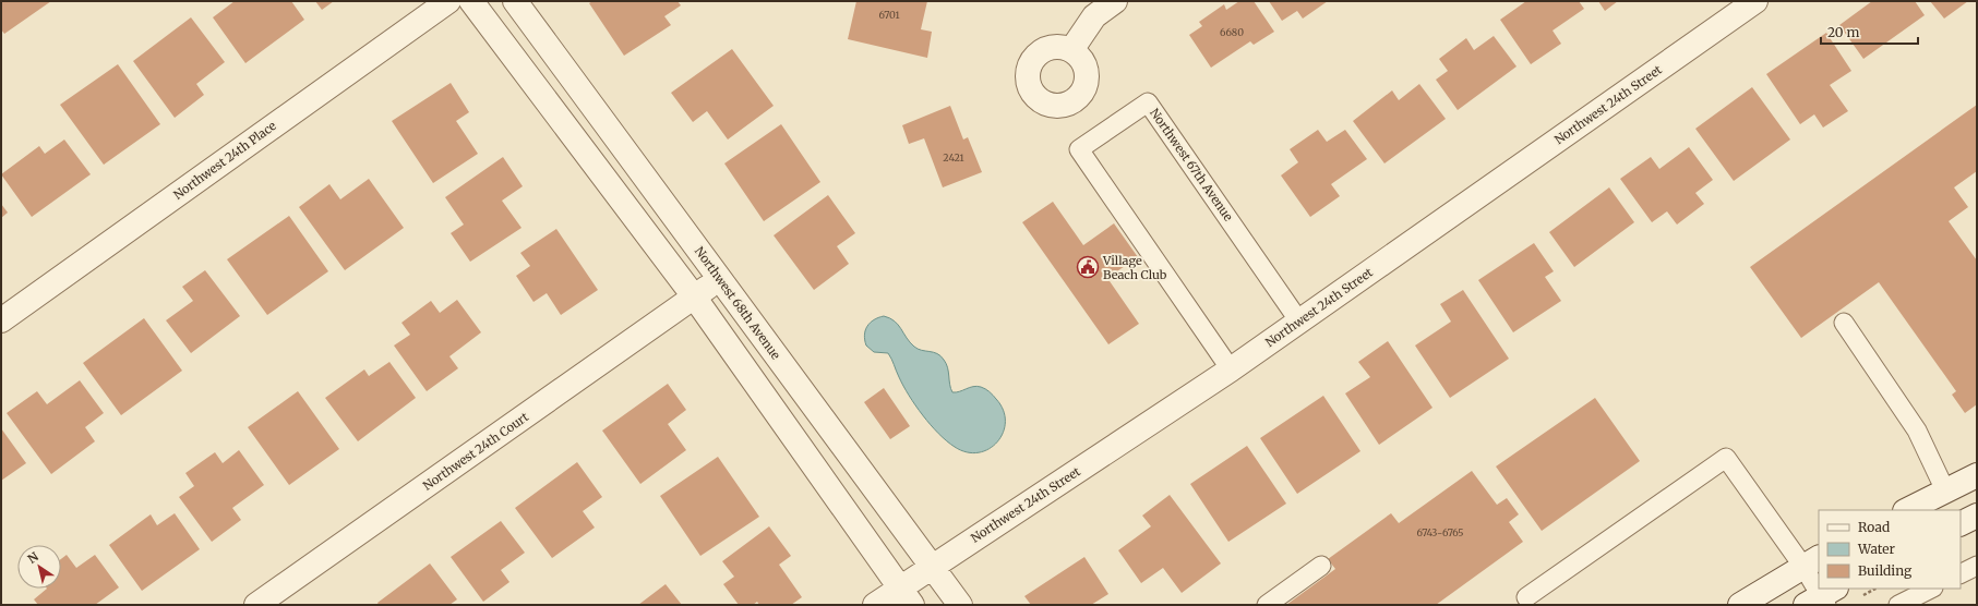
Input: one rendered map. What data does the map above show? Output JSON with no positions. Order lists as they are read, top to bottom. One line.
{"streets":{"street":["Northwest 24th Street","Northwest 24th Place","Northwest 68th Avenue","Northwest 24th Court"],"lane":["Northwest 67th Avenue"]},"crossings":[["Northwest 24th Street","Northwest 67th Avenue"],["Northwest 24th Street","Northwest 68th Avenue"],["Northwest 68th Avenue","Northwest 24th Court"]],"places":{"public building":["Village Beach Club"]},"house_numbers":["6701","6680","2421","6743-6765"],"legend":["Road","Water","Building"],"scale_bar":"20 m","north":"top left"}
